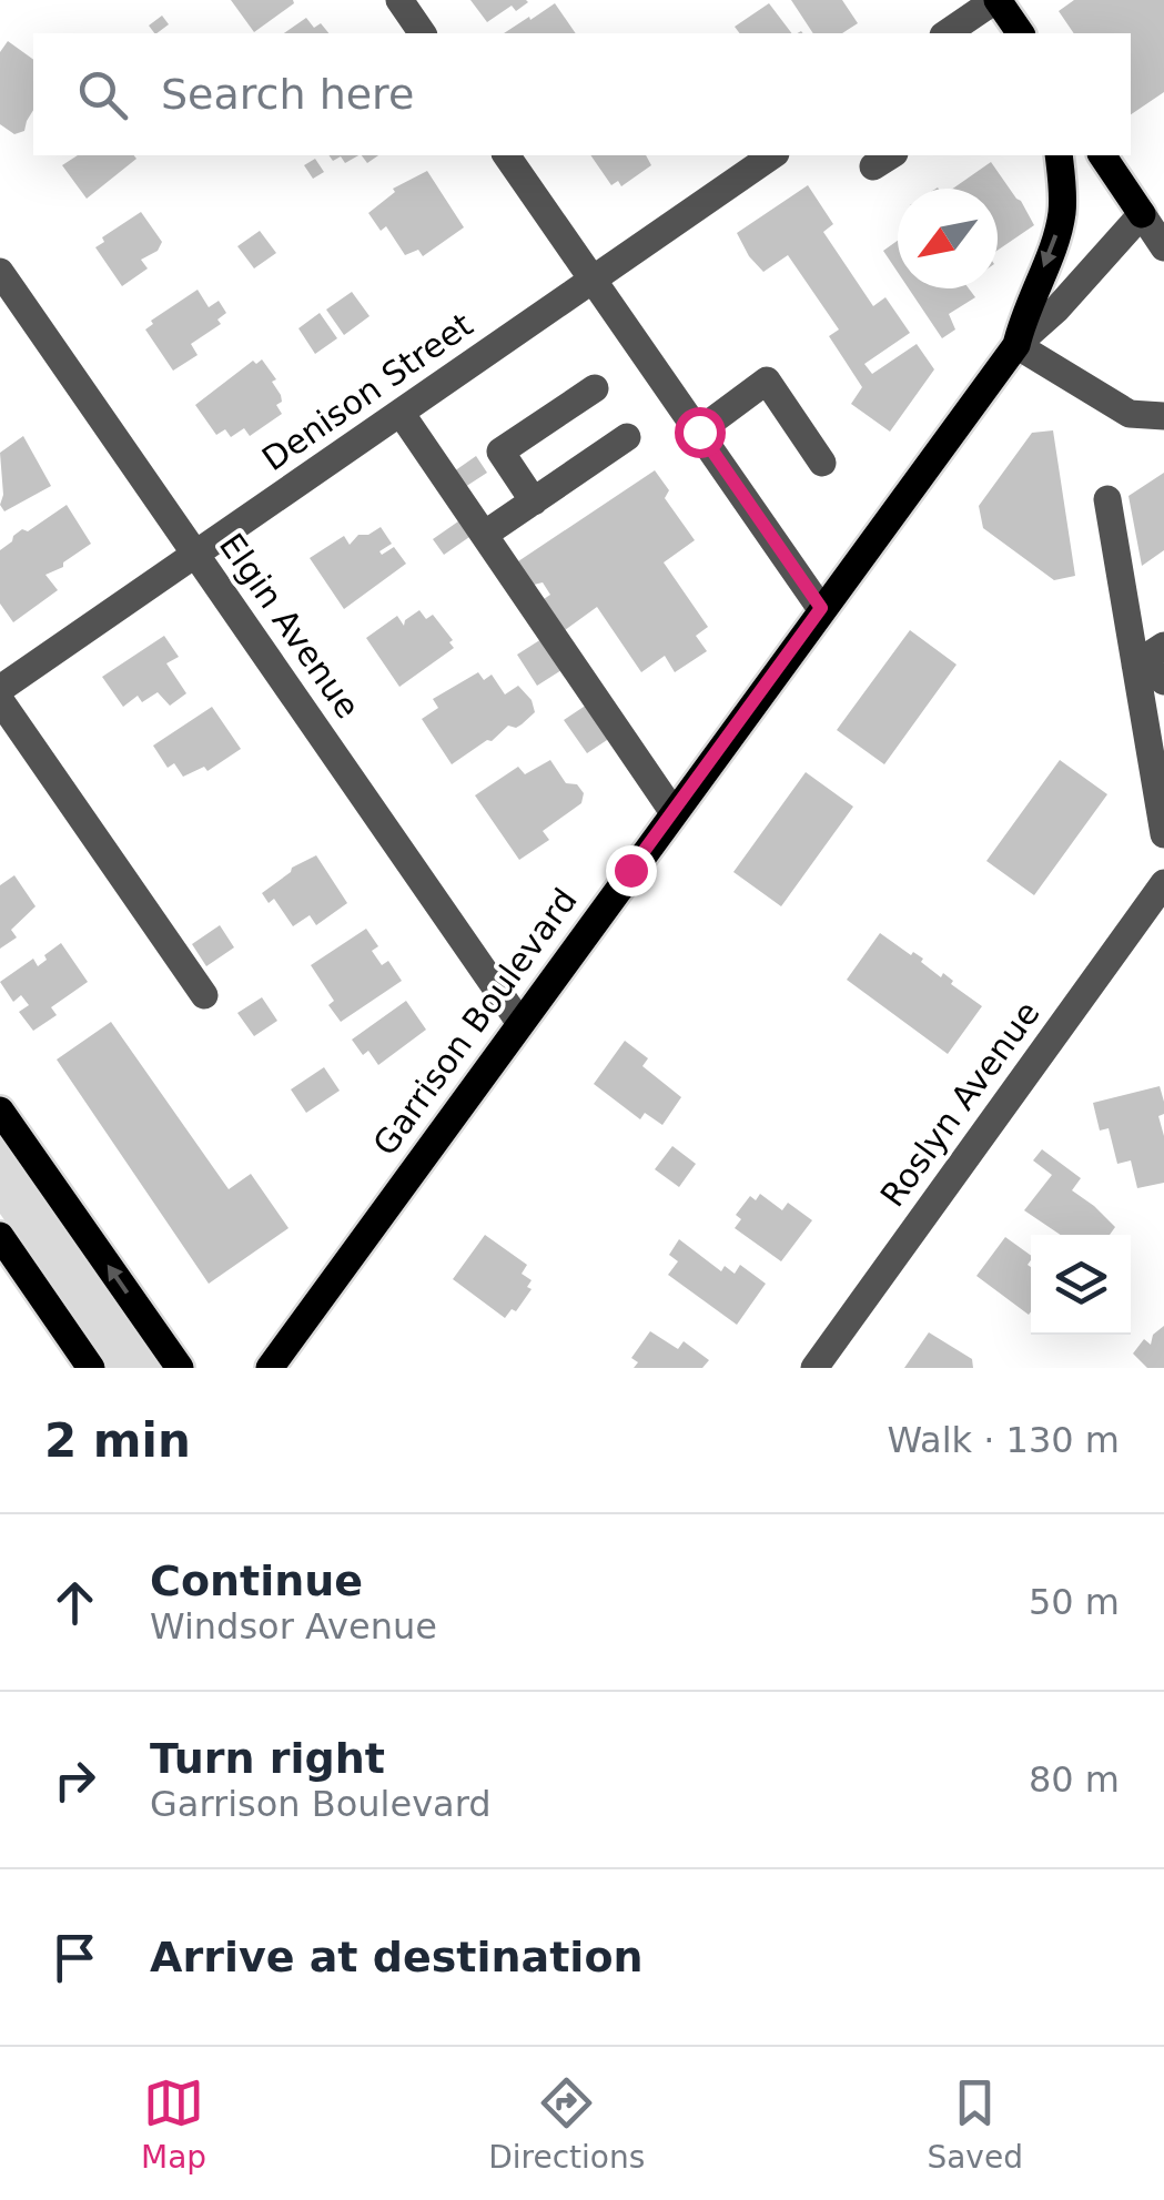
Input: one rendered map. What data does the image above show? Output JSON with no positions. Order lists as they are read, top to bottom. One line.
{"streets":{"main road":["Garrison Boulevard"],"street":["Denison Street","Elgin Avenue","Roslyn Avenue"]},"crossings":[["Denison Street","Elgin Avenue"],["Elgin Avenue","Garrison Boulevard"]],"north":"bottom left","page":{"search":"Search here","heading":["2 min","Walk · 130 m"],"list":[["Continue","Windsor Avenue","50 m"],["Turn right","Garrison Boulevard","80 m"],"Arrive at destination"],"nav":["Map","Directions","Saved"]}}
